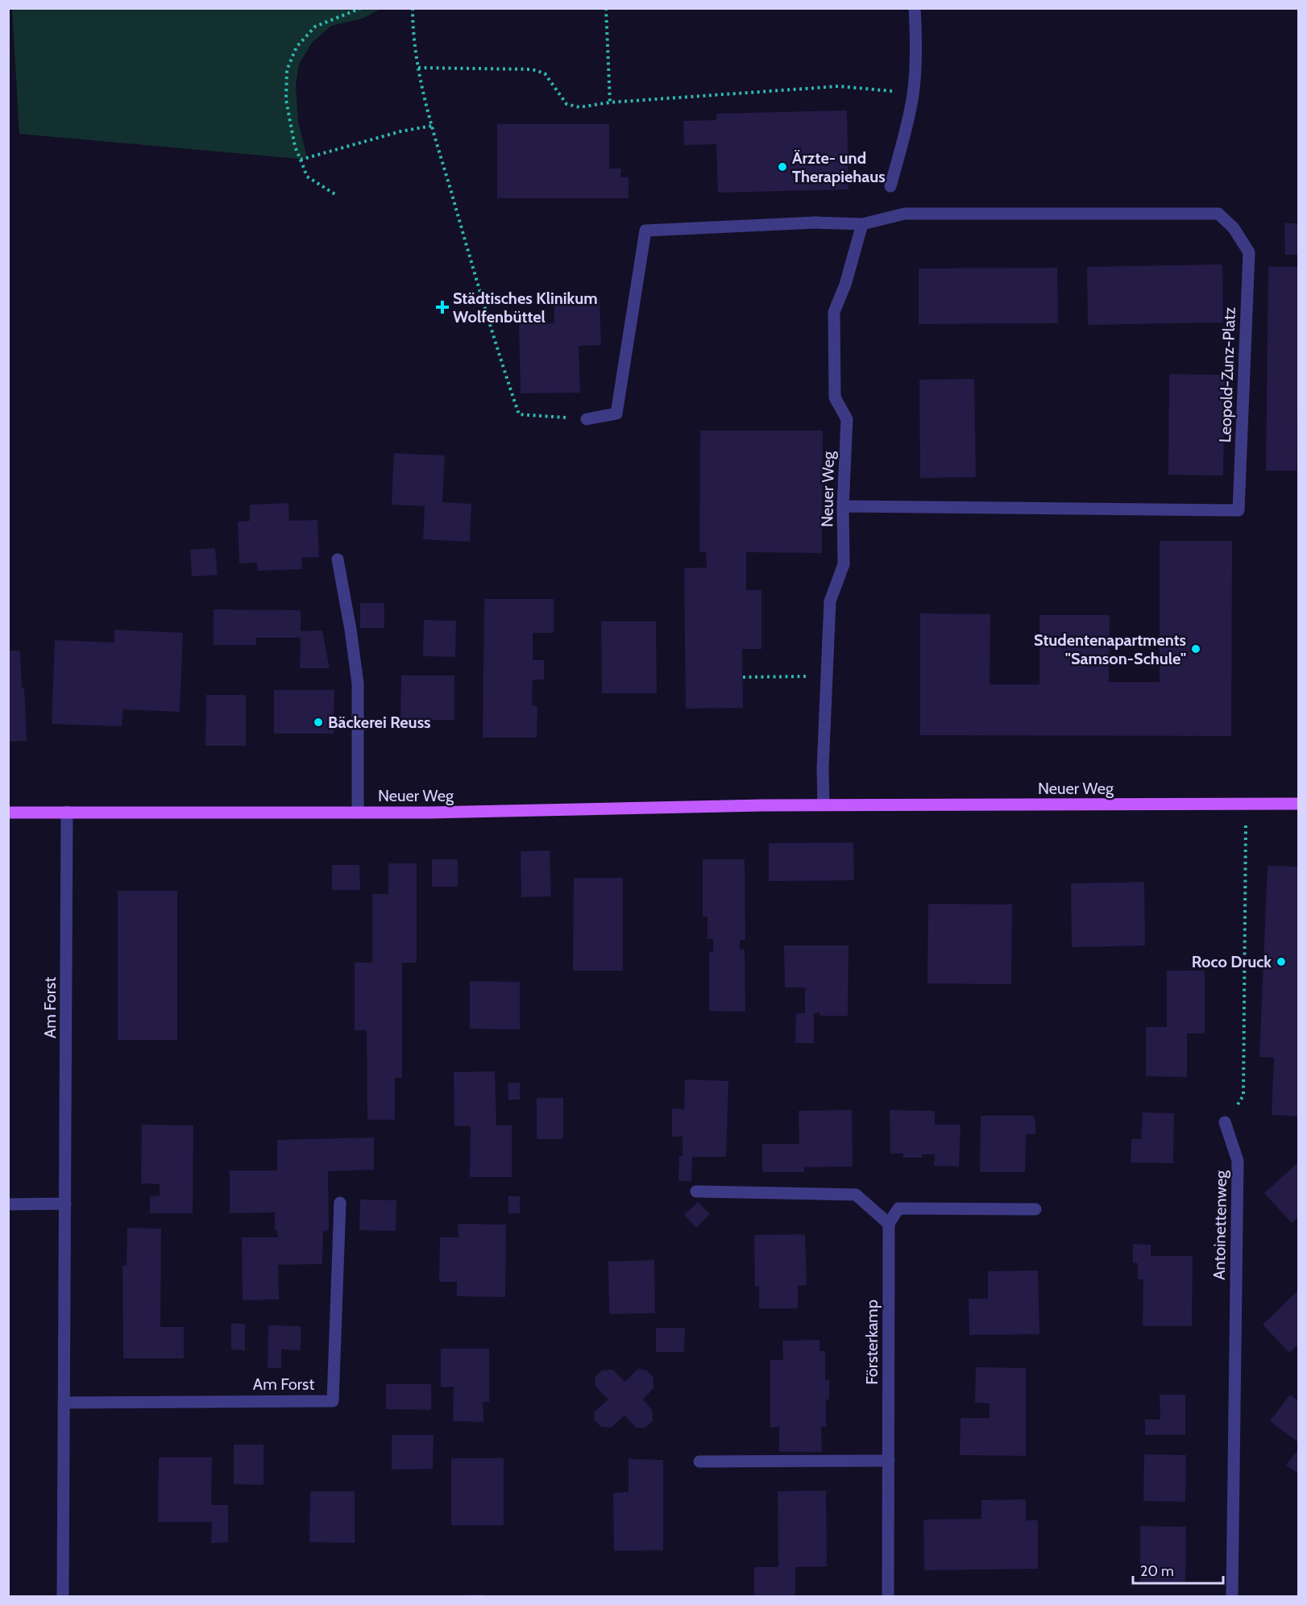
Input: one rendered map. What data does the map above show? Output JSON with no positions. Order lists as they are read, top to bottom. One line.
{"streets":{"main road":["Neuer Weg"],"street":["Leopold-Zunz-Platz","Am Forst","Antoinettenweg","Försterkamp"]},"crossings":[["Leopold-Zunz-Platz","Neuer Weg"],["Neuer Weg","Am Forst"]],"places":{"other":["Ärzte- und Therapiehaus","Studentenapartments \"Samson-Schule\"","Bäckerei Reuss","Roco Druck"],"health":["Städtisches Klinikum Wolfenbüttel"]},"scale_bar":"20 m"}
